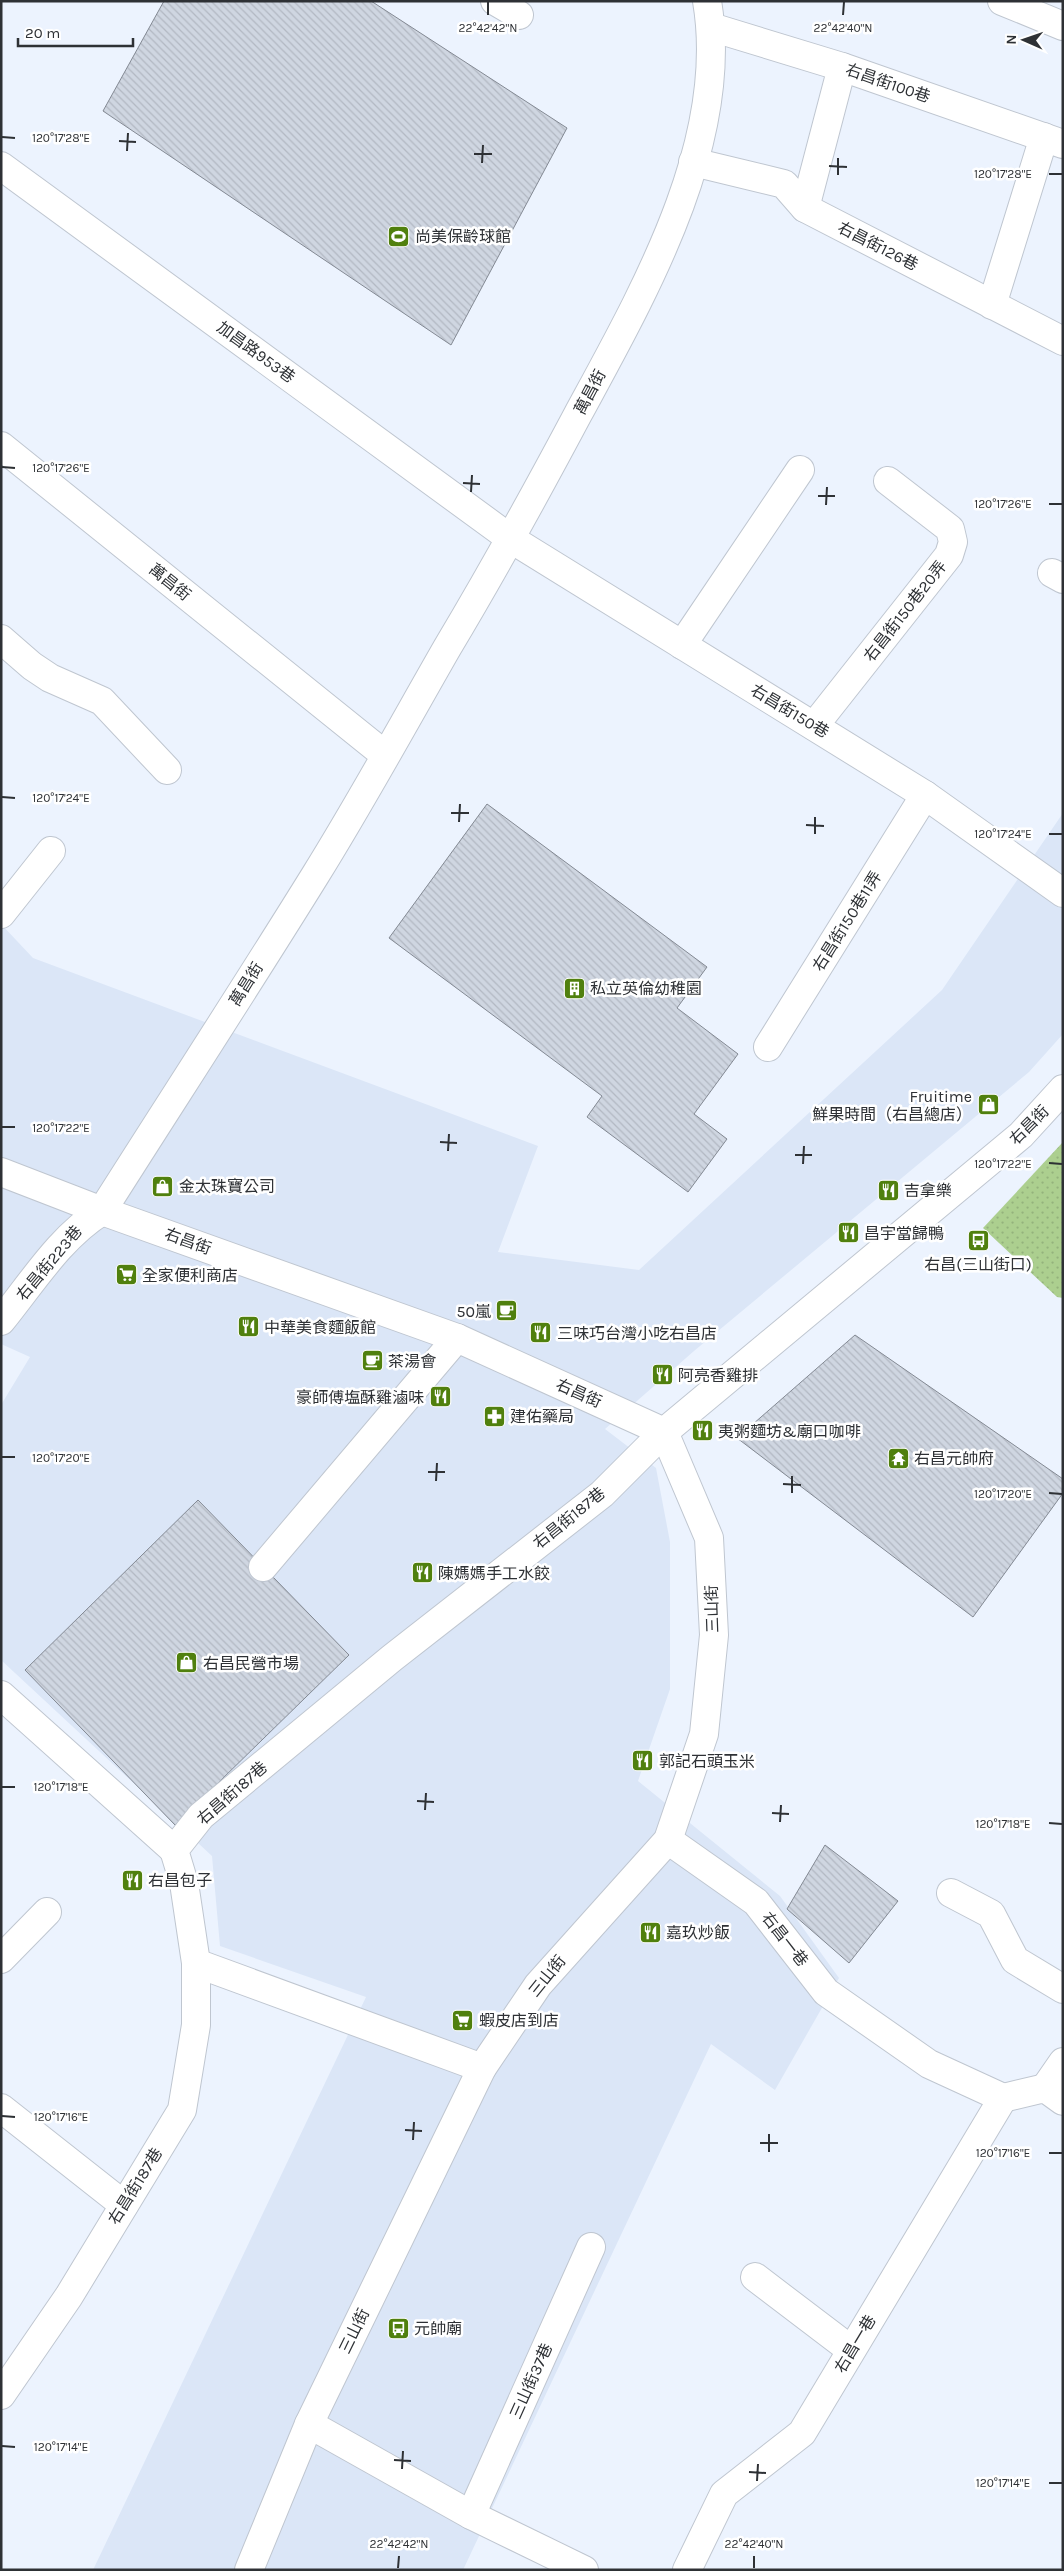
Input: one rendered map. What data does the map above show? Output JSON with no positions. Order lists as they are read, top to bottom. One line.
{"streets":{"street":["右昌街100巷","右昌街126巷","加昌路953巷","萬昌街","右昌街150巷20弄","右昌街150巷","右昌街150巷11弄","右昌街","右昌街223巷","右昌街187巷","三山街","右昌一巷","三山街37巷"]},"crossings":[["右昌街100巷","萬昌街"],["右昌街126巷","萬昌街"],["加昌路953巷","萬昌街"],["加昌路953巷","右昌街150巷"],["萬昌街","右昌街150巷"],["萬昌街","右昌街"],["萬昌街","右昌街223巷"],["右昌街150巷20弄","右昌街150巷"],["右昌街150巷","右昌街150巷11弄"],["右昌街","右昌街223巷"],["右昌街","右昌街187巷"],["右昌街","三山街"],["右昌街187巷","三山街"],["三山街","右昌一巷"]],"places":{"sports":["尚美保齡球館"],"building":["私立英倫幼稚園"],"shop":["Fruitime 鮮果時間（右昌總店）","金太珠寶公司","右昌民營市場"],"restaurant":["吉拿樂","昌宇當歸鴨","中華美食麵飯館","三味巧台灣小吃右昌店","阿亮香雞排","豪師傅塩酥雞滷味","夷粥麵坊&廟口咖啡","陳媽媽手工水餃","郭記石頭玉米","右昌包子","嘉玖炒飯"],"bus stop":["右昌(三山街口)","元帥廟"],"supermarket":["全家便利商店","蝦皮店到店"],"cafe":["50嵐","茶湯會"],"pharmacy":["建佑藥局"],"temple":["右昌元帥府"]},"scale_bar":"20 m","north":"left","coordinates":["22°42'42\"N","22°42'40\"N","120°17'28\"E","120°17'26\"E","120°17'24\"E","120°17'22\"E","120°17'20\"E","120°17'18\"E","120°17'16\"E","120°17'14\"E"]}
